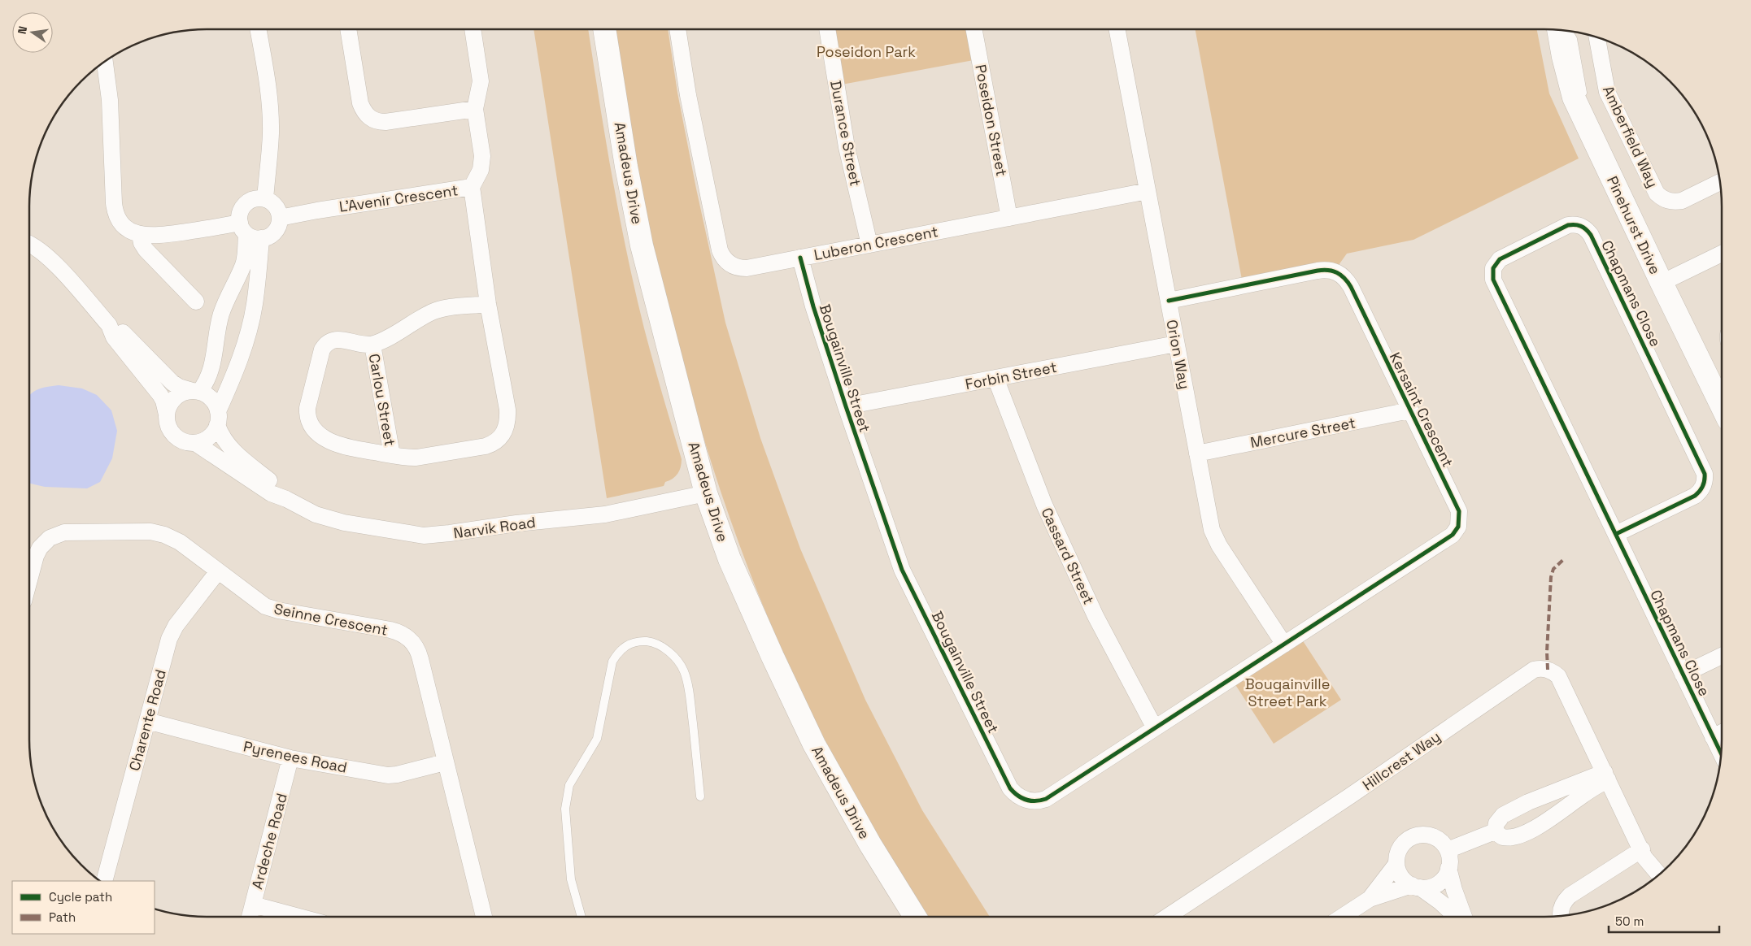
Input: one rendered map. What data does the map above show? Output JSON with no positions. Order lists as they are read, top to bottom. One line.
{"streets":{"street":["Poseidon Street","Durance Street","Amberfield Way","Amadeus Drive","L'Avenir Crescent","Pinehurst Drive","Luberon Crescent","Chapmans Close","Orion Way","Bougainville Street","Forbin Street","Carlou Street","Kersaint Crescent","Mercure Street","Narvik Road","Cassard Street","Seinne Crescent","Charente Road","Pyrenees Road","Hillcrest Way","Ardeche Road"]},"crossings":[["Poseidon Street","Luberon Crescent"],["Durance Street","Luberon Crescent"],["Amadeus Drive","Narvik Road"],["Luberon Crescent","Orion Way"],["Luberon Crescent","Bougainville Street"],["Orion Way","Bougainville Street"],["Orion Way","Forbin Street"],["Orion Way","Kersaint Crescent"],["Orion Way","Mercure Street"],["Bougainville Street","Forbin Street"],["Bougainville Street","Kersaint Crescent"],["Bougainville Street","Cassard Street"],["Forbin Street","Cassard Street"],["Kersaint Crescent","Mercure Street"],["Seinne Crescent","Charente Road"],["Seinne Crescent","Pyrenees Road"],["Charente Road","Pyrenees Road"],["Pyrenees Road","Ardeche Road"]],"parks":["Poseidon Park","Bougainville Street Park"],"legend":["Cycle path","Path"],"scale_bar":"50 m","north":"left"}
